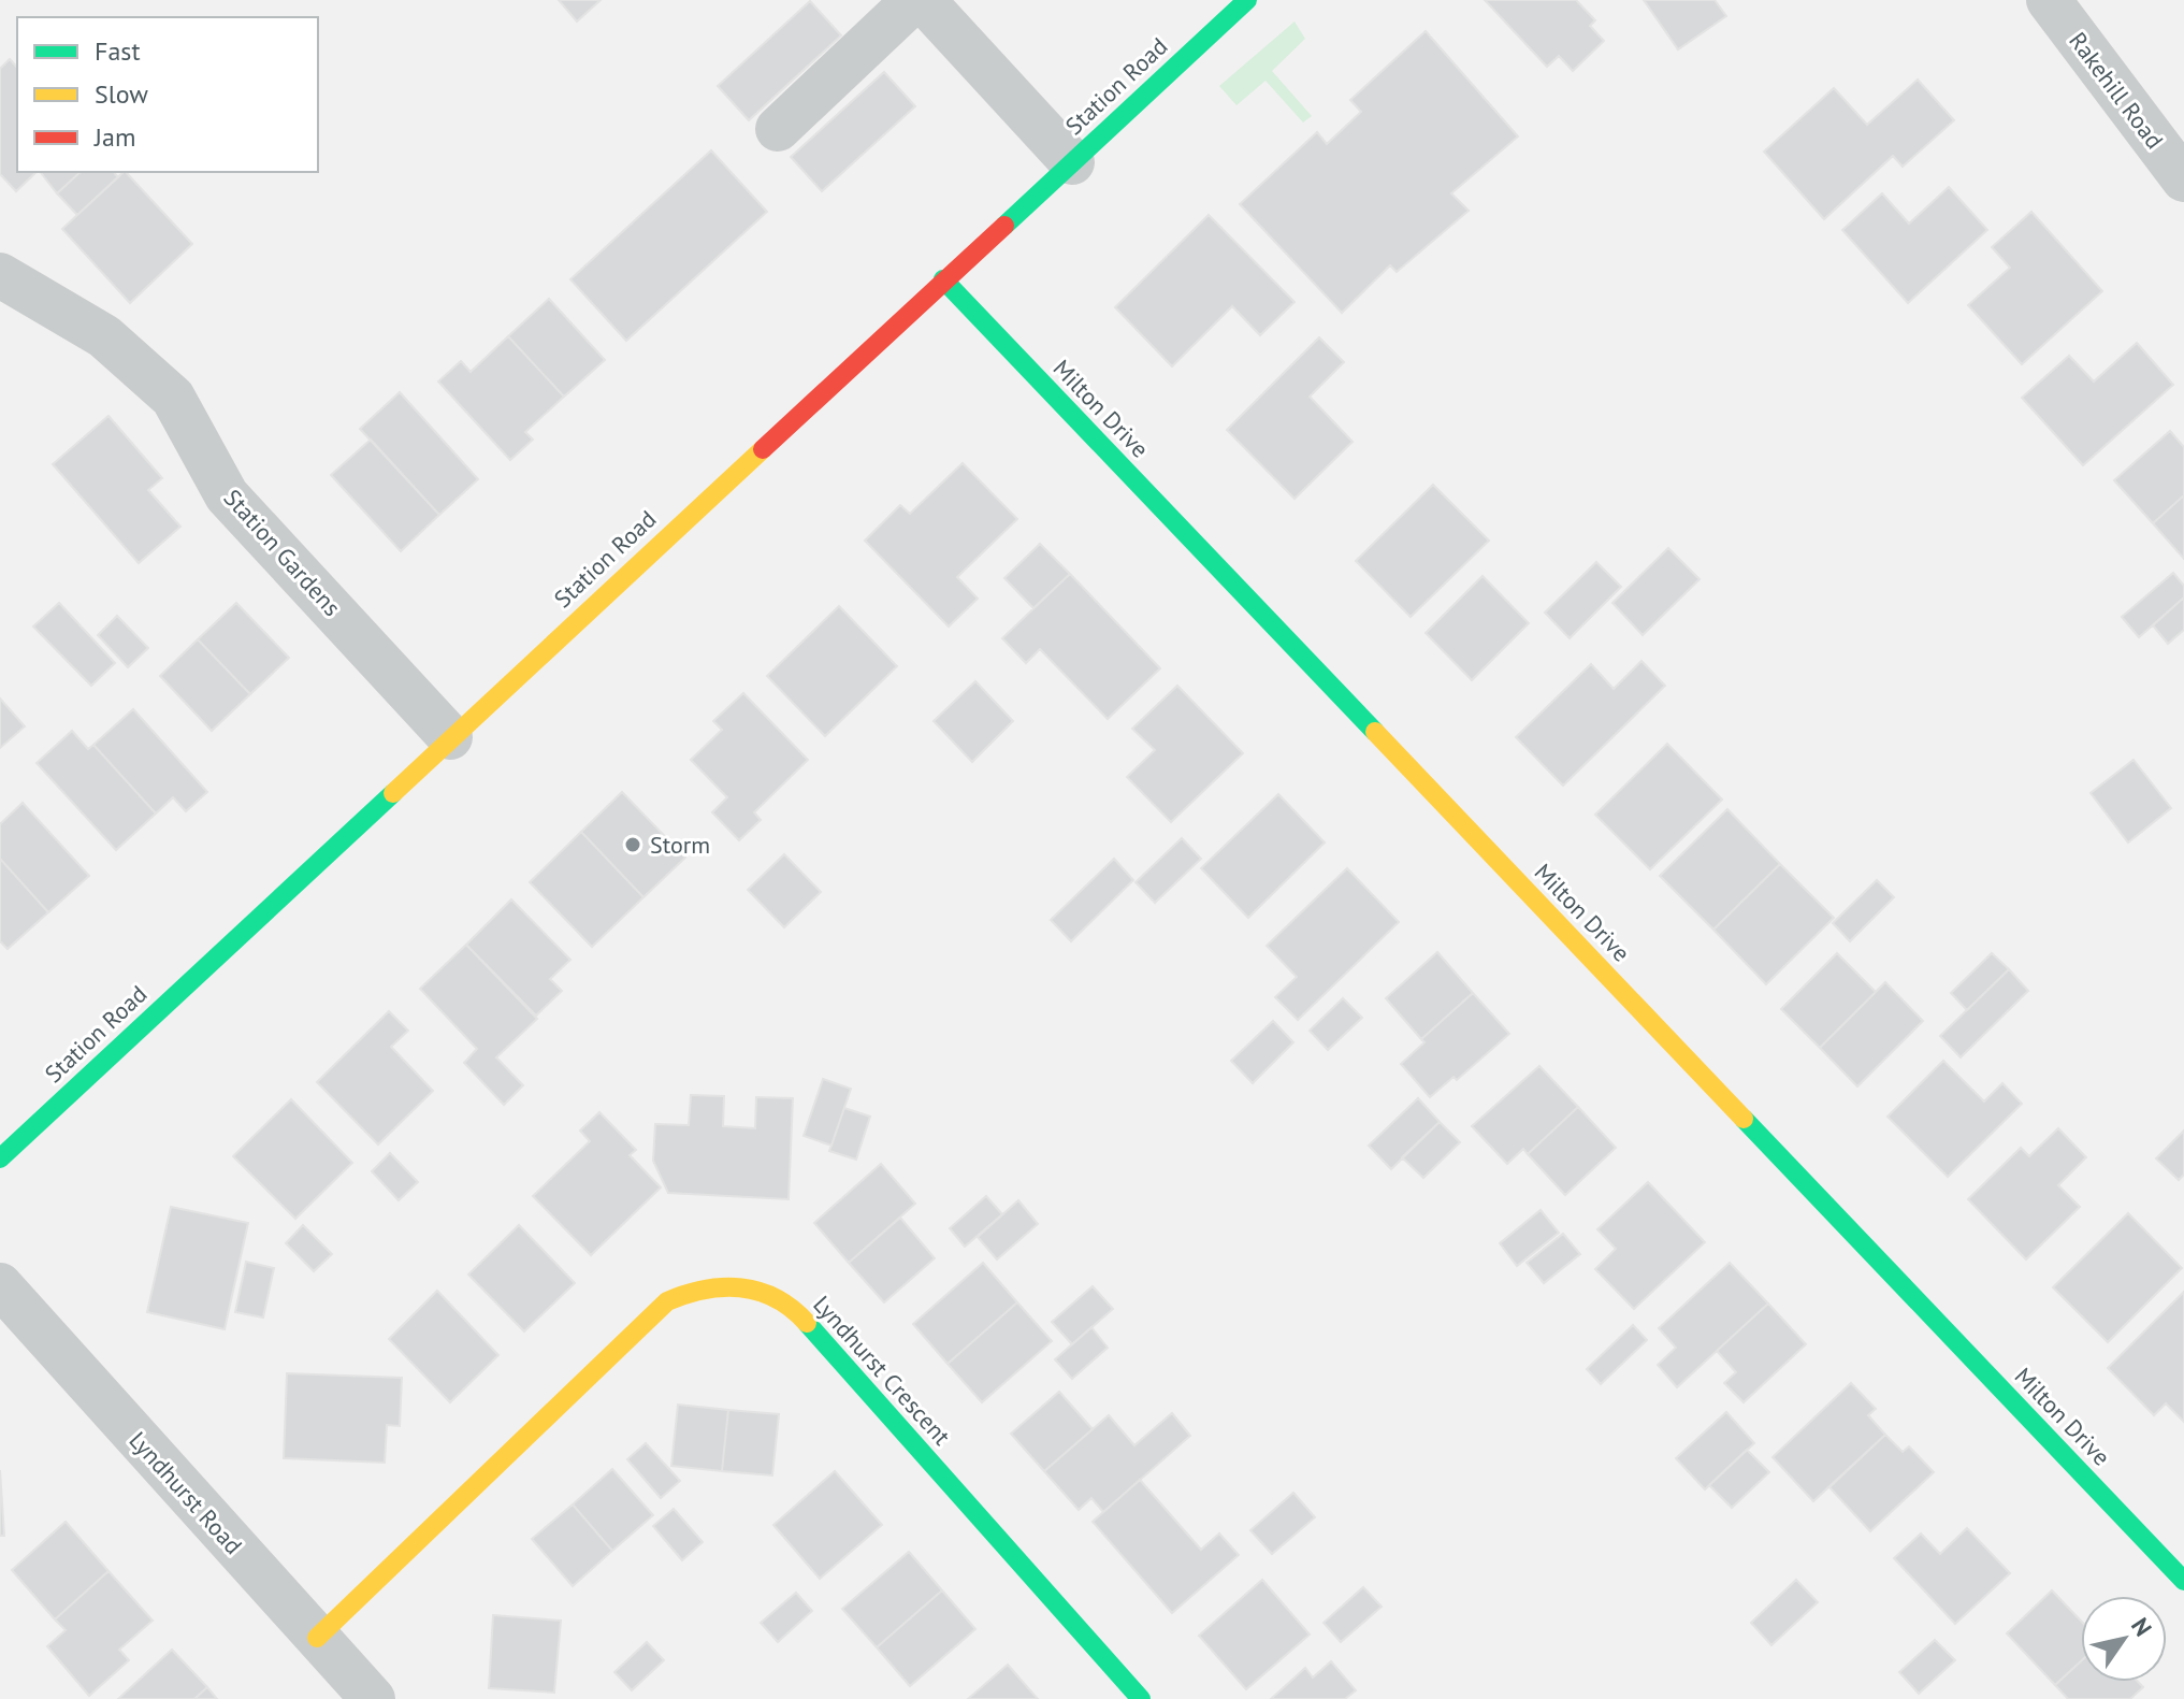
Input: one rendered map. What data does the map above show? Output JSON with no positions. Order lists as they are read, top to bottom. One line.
{"streets":{"street":["Station Road","Rakehill Road","Milton Drive","Station Gardens","Lyndhurst Crescent","Lyndhurst Road"]},"crossings":[["Station Road","Milton Drive"],["Station Road","Station Gardens"],["Lyndhurst Crescent","Lyndhurst Road"]],"places":["Storm"],"legend":["Fast","Slow","Jam"],"north":"top right"}
